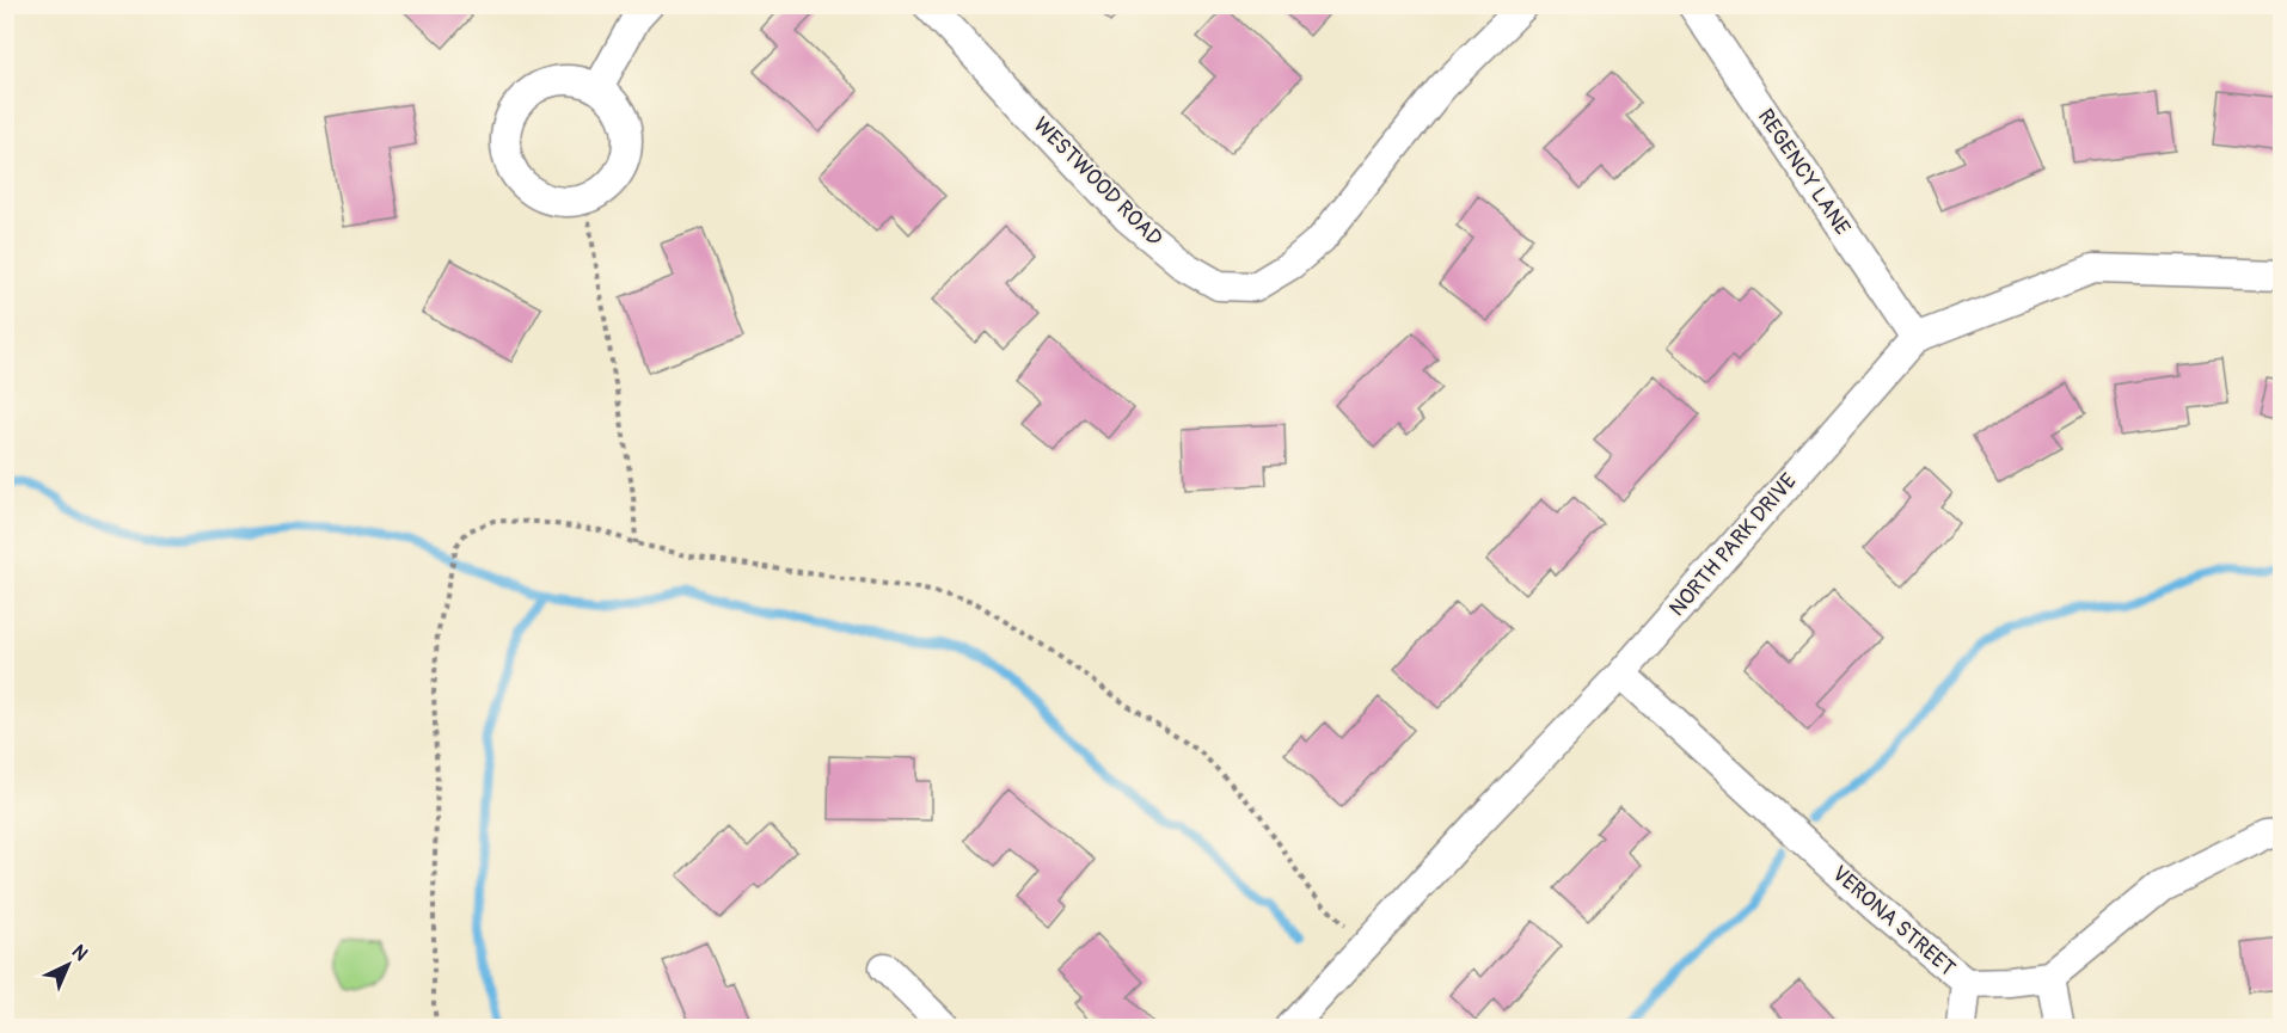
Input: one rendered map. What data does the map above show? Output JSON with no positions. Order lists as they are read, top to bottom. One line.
{"streets":{"street":["REGENCY LANE","WESTWOOD ROAD","NORTH PARK DRIVE","VERONA STREET"]},"crossings":[["REGENCY LANE","NORTH PARK DRIVE"],["NORTH PARK DRIVE","VERONA STREET"]],"north":"top right"}
